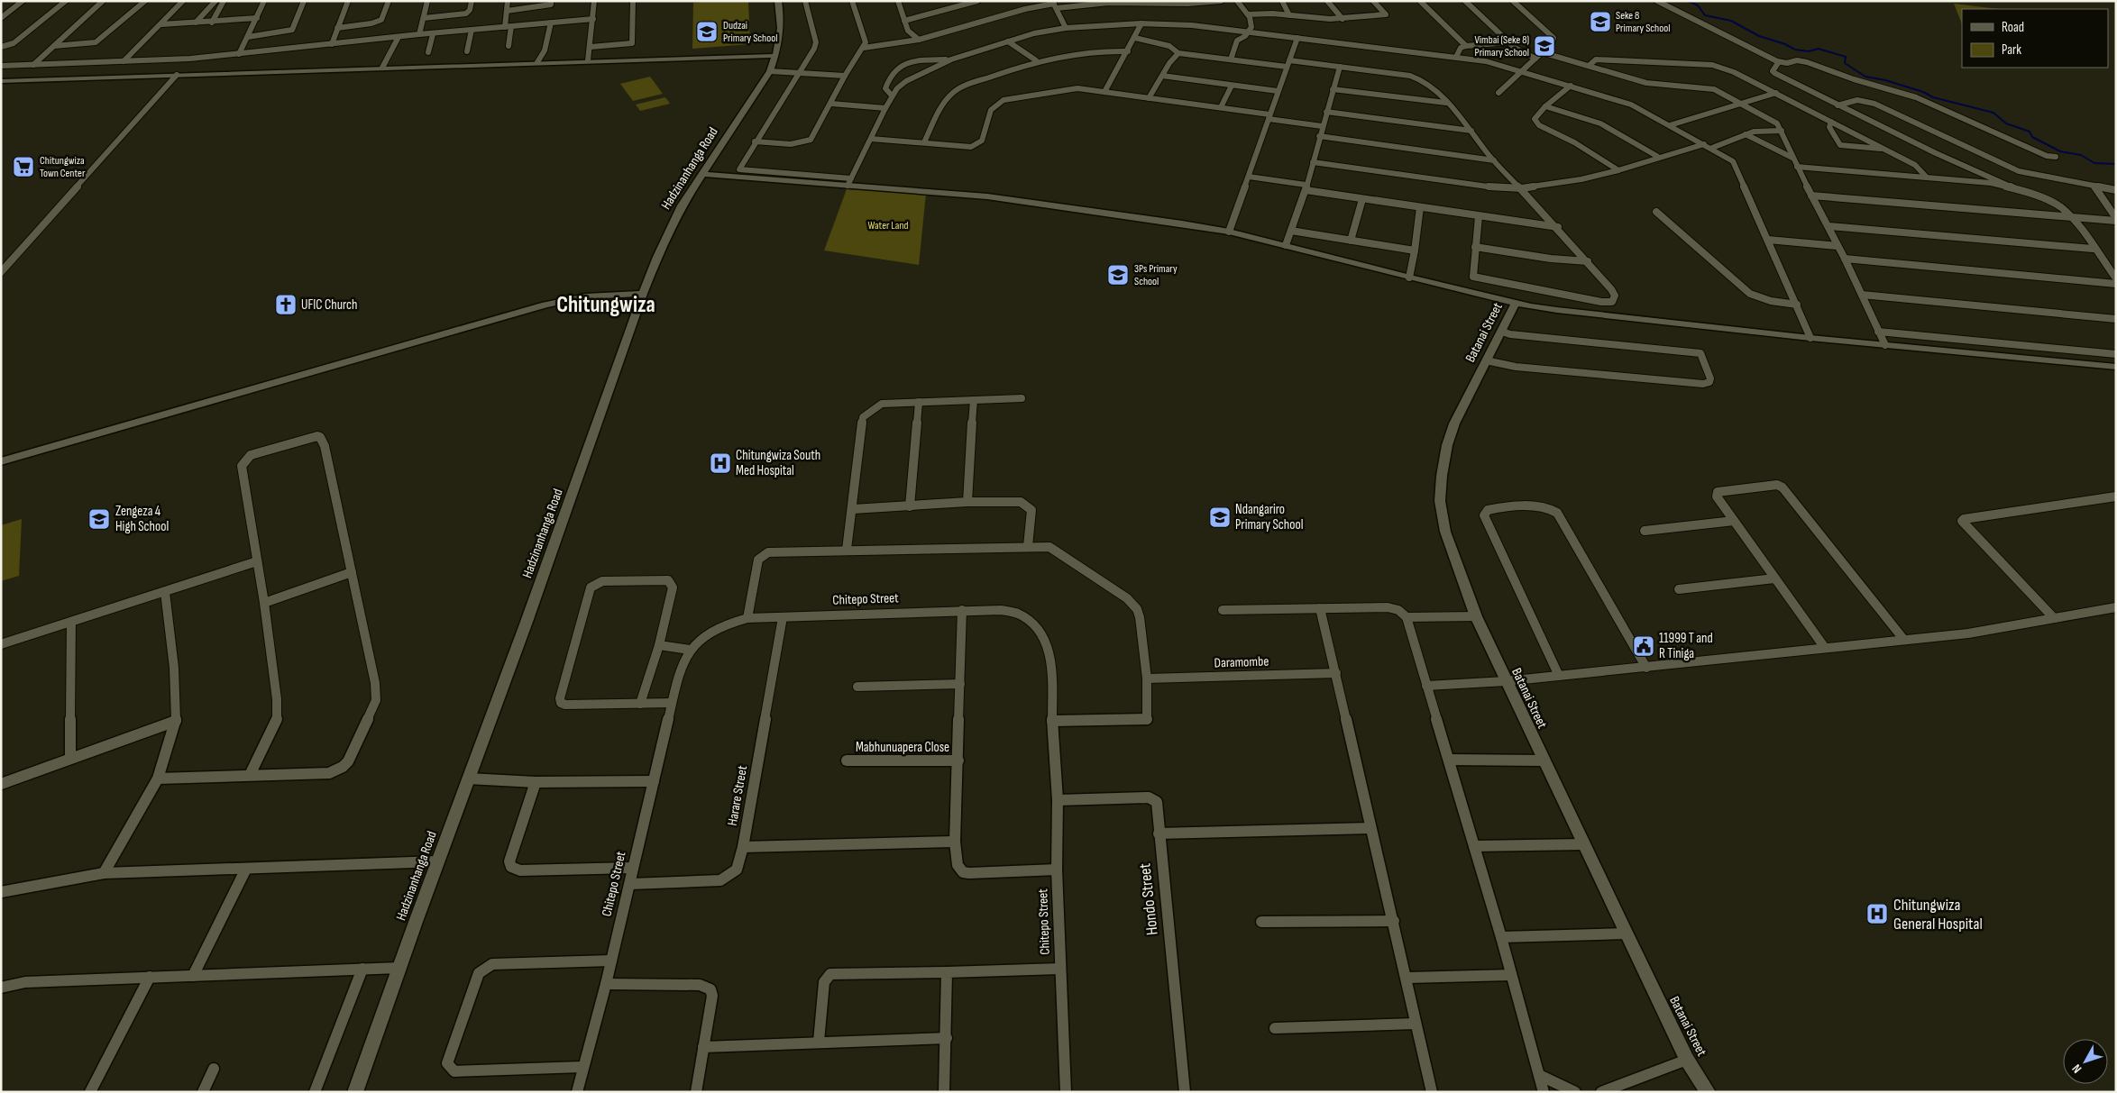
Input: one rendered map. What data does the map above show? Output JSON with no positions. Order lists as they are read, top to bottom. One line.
{"streets":{"street":["Hadzinanhanga Road","Batanai Street","Chitepo Street","Daramombe","Mabhunuapera Close","Harare Street","Hondo Street"]},"crossings":[["Chitepo Street","Harare Street"],["Chitepo Street","Hondo Street"]],"districts":["Chitungwiza"],"parks":["Water Land"],"places":{"school or university":["Seke 8 Primary School","Dudzai Primary School","Vimbai (Seke 8) Primary School","3Ps Primary School","Ndangariro Primary School","Zengeza 4 High School"],"supermarket":["Chitungwiza Town Center"],"church":["UFIC Church"],"hospital":["Chitungwiza South Med Hospital","Chitungwiza General Hospital"],"public building":["11999 T and R Tiniga"]},"legend":["Road","Park"],"north":"bottom left"}
